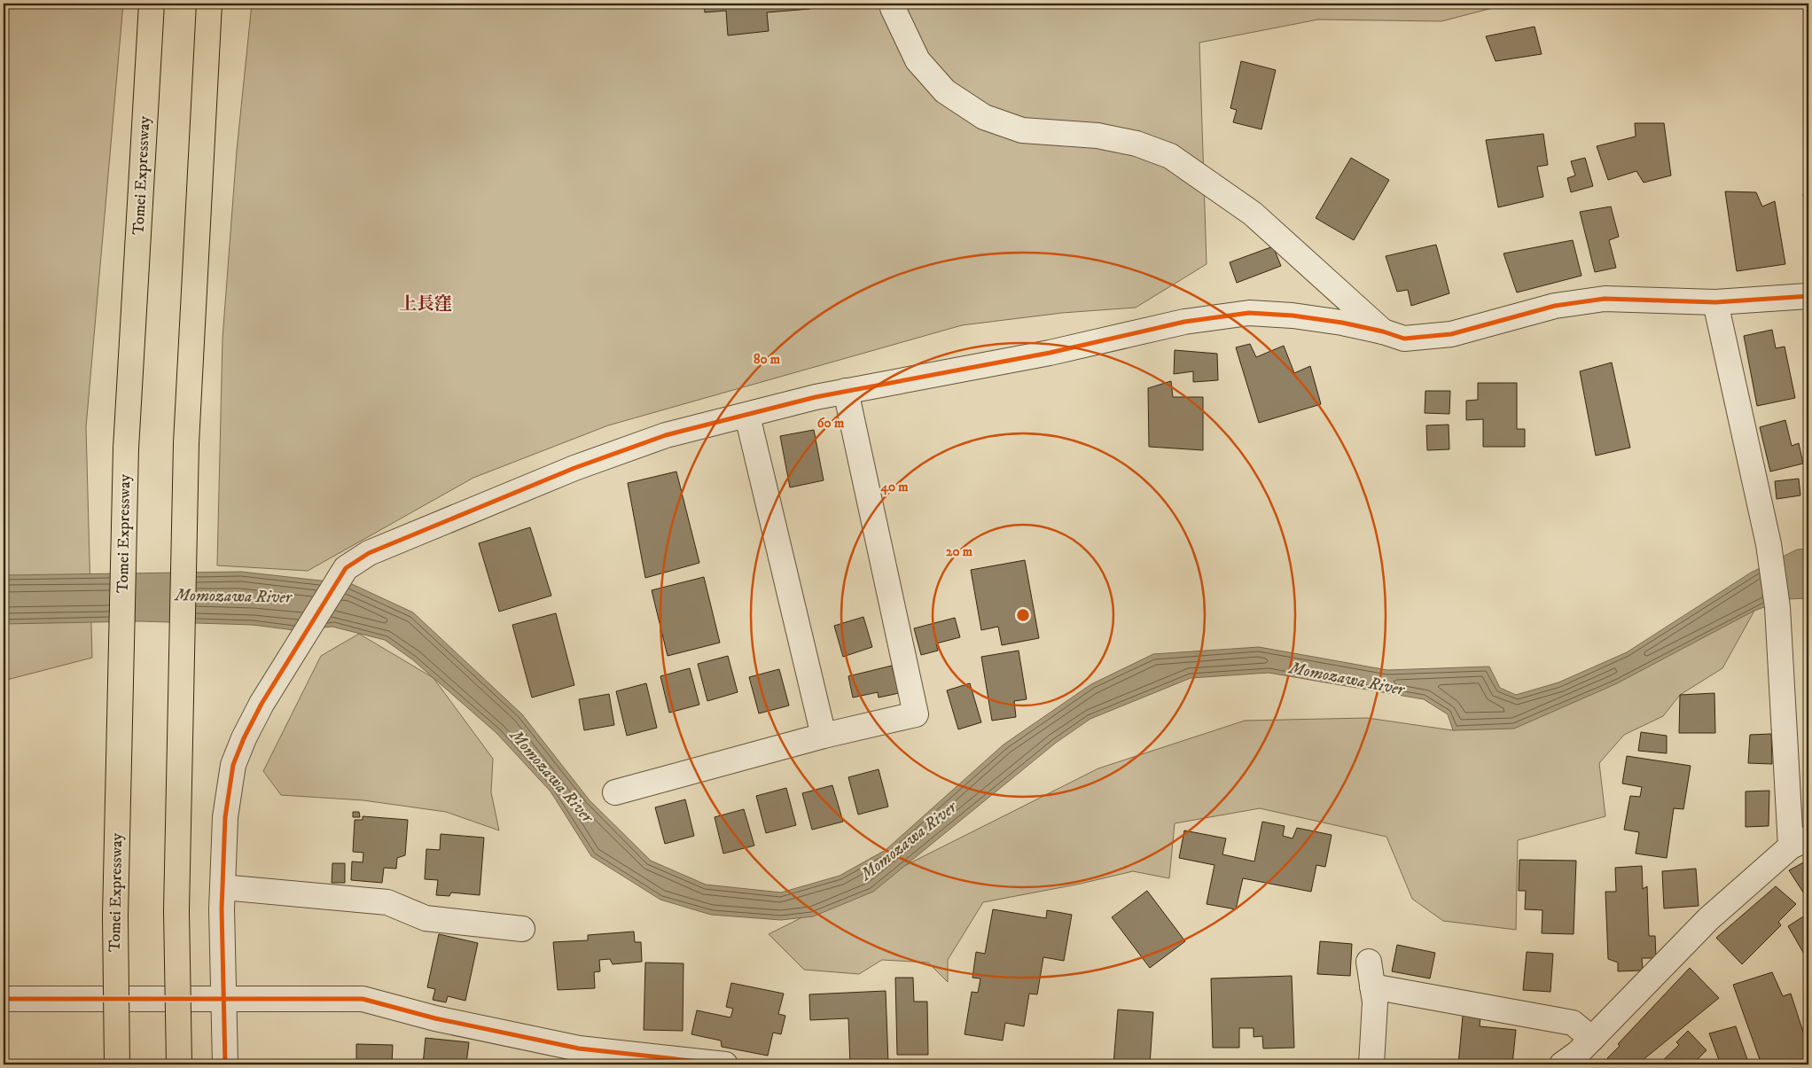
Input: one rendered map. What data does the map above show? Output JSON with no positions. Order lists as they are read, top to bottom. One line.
{"streets":{"highway":["Tomei Expressway"]},"districts":["上長窪"],"water":["Momozawa River"],"rings":["80 m","60 m","40 m","20 m"]}
